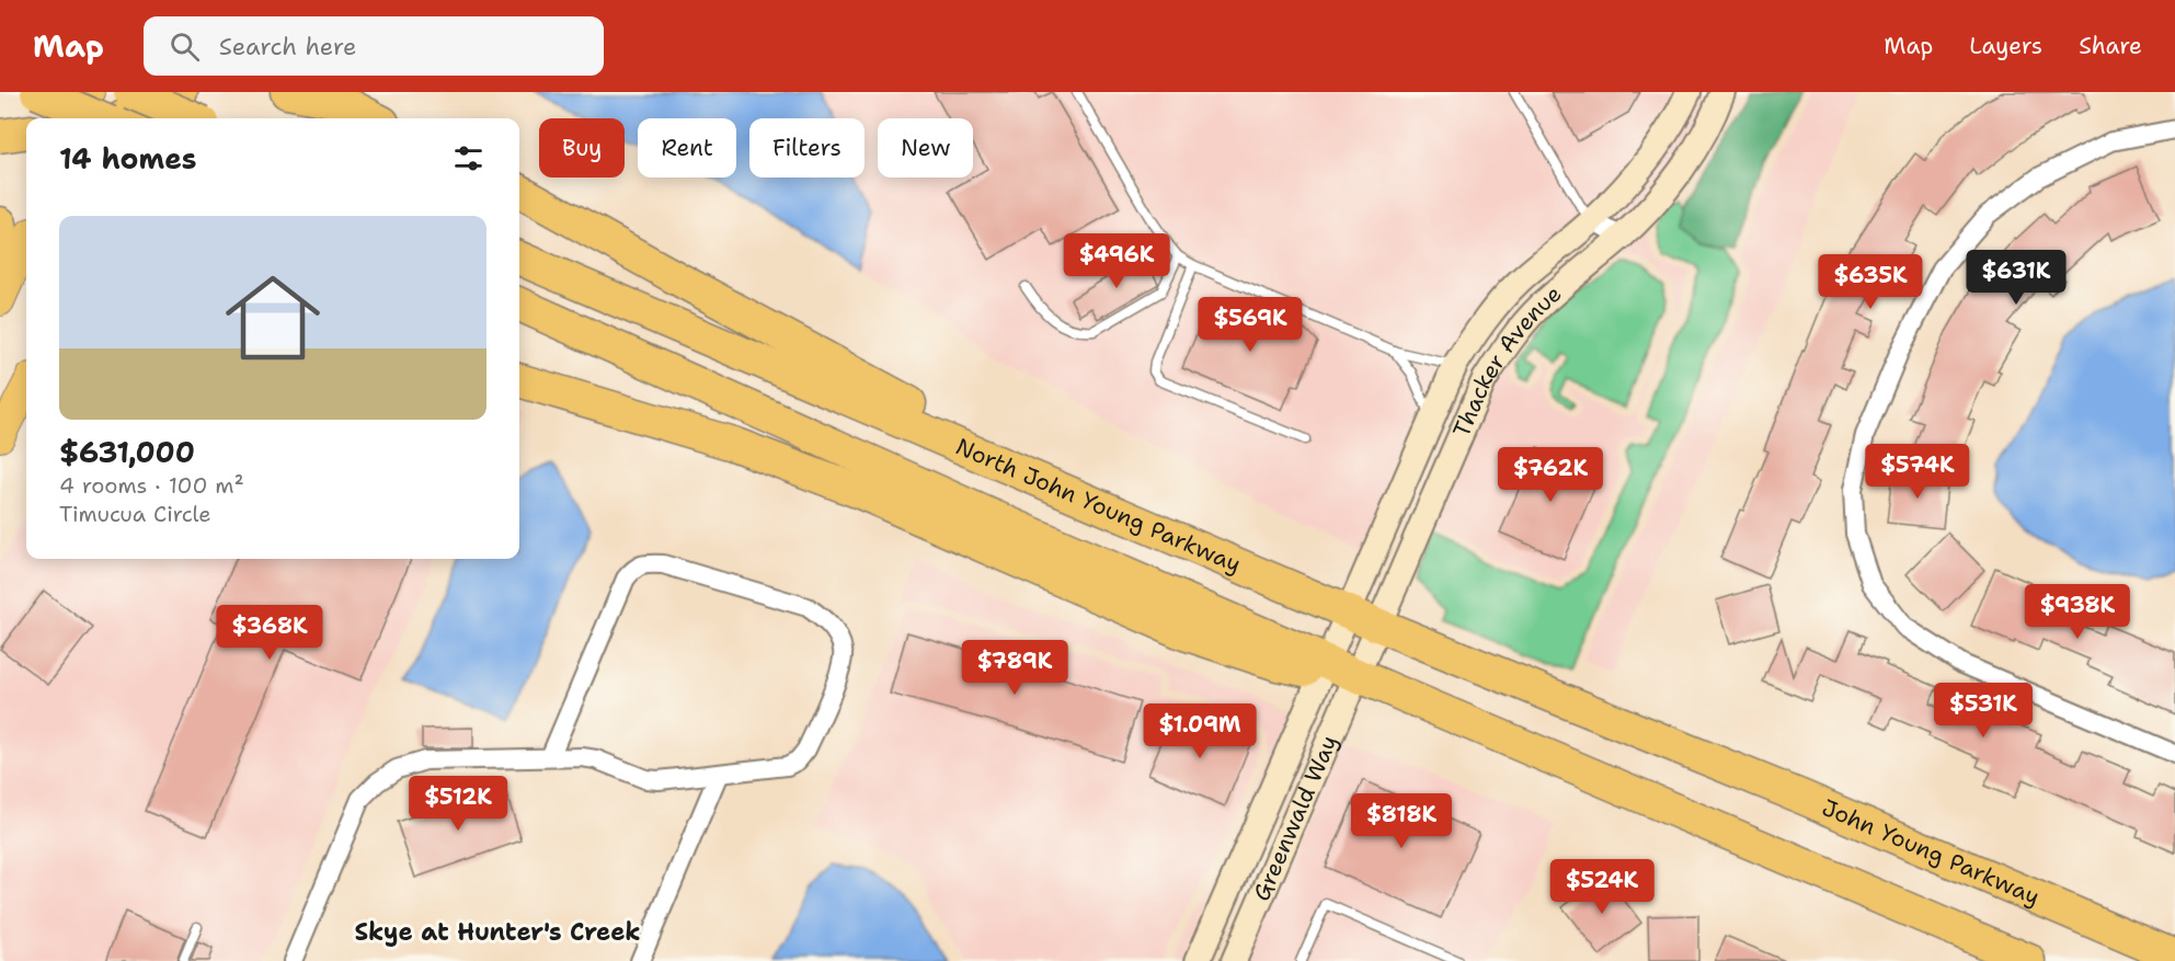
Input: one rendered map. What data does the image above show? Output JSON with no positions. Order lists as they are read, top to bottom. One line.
{"streets":{"highway":["North John Young Parkway","John Young Parkway"],"street":["Thacker Avenue","Greenwald Way"]},"crossings":[["Thacker Avenue","North John Young Parkway"],["Thacker Avenue","Greenwald Way"],["North John Young Parkway","John Young Parkway"]],"districts":["Skye at Hunter's Creek"],"page":{"header":"Map","search":"Search here","nav":["Map","Layers","Share"],"chip":["Buy","Rent","Filters","New"],"heading":"14 homes","list":[{"name":"$631,000","note":"4 rooms · 100 m² · Timucua Circle"}],"price":["$496K","$631K","$635K","$569K","$574K","$762K","$938K","$368K","$789K","$531K","$1.09M","$512K","$818K","$524K"]}}
